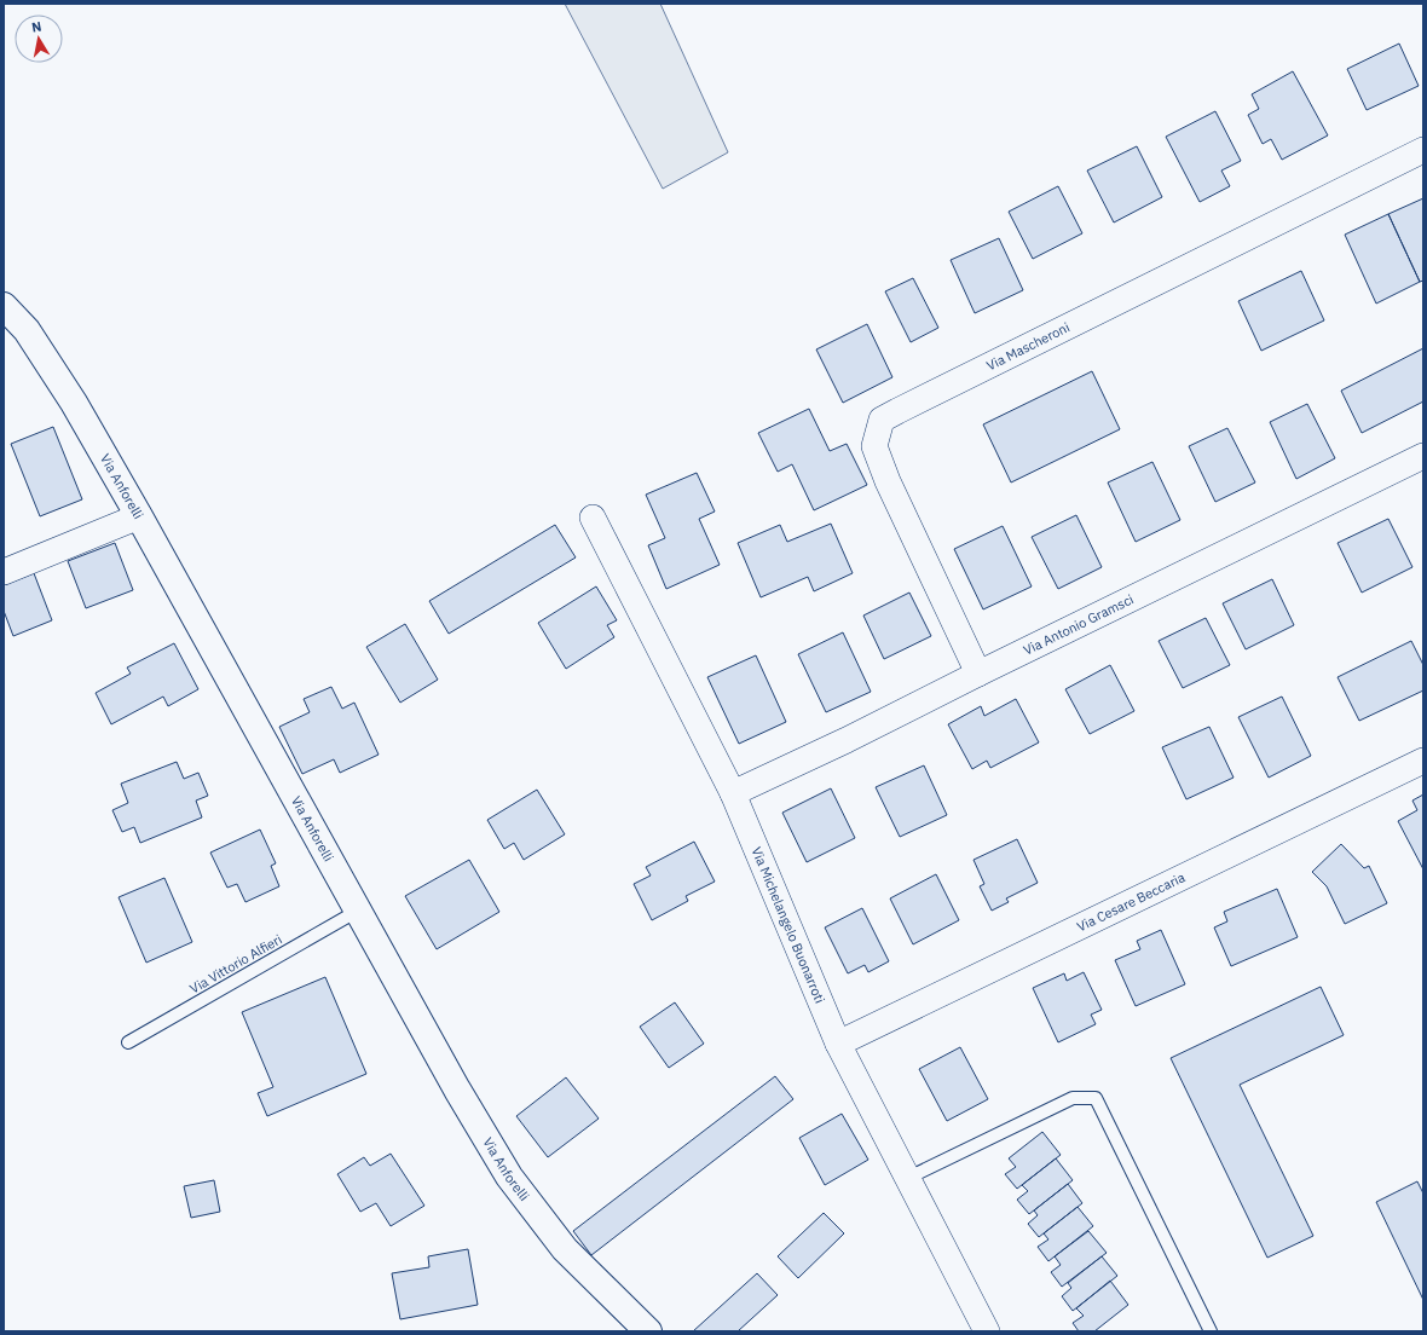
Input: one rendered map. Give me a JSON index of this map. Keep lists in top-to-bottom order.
{
  "streets": {
    "street": [
      "Via Mascheroni",
      "Via Anforelli",
      "Via Antonio Gramsci",
      "Via Cesare Beccaria",
      "Via Michelangelo Buonarroti"
    ],
    "lane": ["Via Vittorio Alfieri"]
  },
  "crossings": [
    ["Via Mascheroni", "Via Antonio Gramsci"],
    ["Via Anforelli", "Via Vittorio Alfieri"],
    ["Via Antonio Gramsci", "Via Michelangelo Buonarroti"],
    ["Via Cesare Beccaria", "Via Michelangelo Buonarroti"]
  ],
  "north": "top"
}
